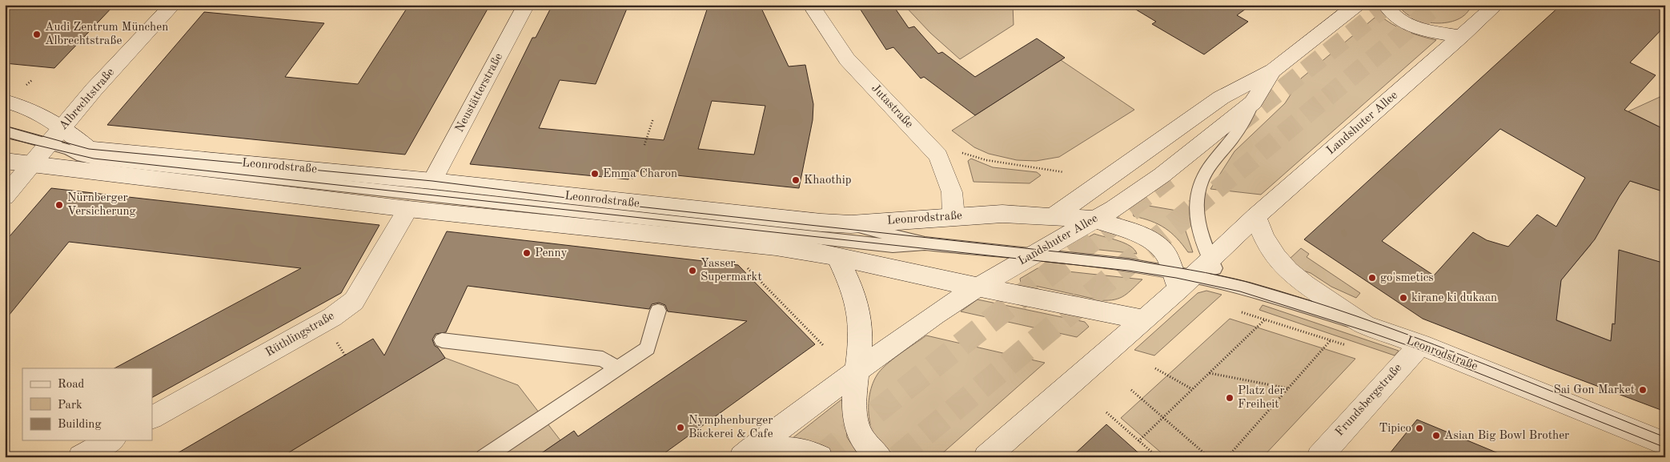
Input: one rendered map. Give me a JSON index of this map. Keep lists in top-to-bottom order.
{
  "streets": {
    "main road": [
      "Neustätterstraße",
      "Albrechtstraße",
      "Jutastraße",
      "Landshuter Allee",
      "Leonrodstraße",
      "Rüthlingstraße",
      "Frundsbergstraße"
    ]
  },
  "crossings": [
    ["Neustätterstraße", "Leonrodstraße"],
    ["Jutastraße", "Leonrodstraße"],
    ["Landshuter Allee", "Leonrodstraße"],
    ["Leonrodstraße", "Frundsbergstraße"]
  ],
  "places": [
    "Audi Zentrum München Albrechtstraße",
    "Emma Charon",
    "Khaothip",
    "Nürnberger Versicherung",
    "Penny",
    "Yasser Supermarkt",
    "go'smetics",
    "kirane ki dukaan",
    "Sai Gon Market",
    "Platz der Freiheit",
    "Nymphenburger Bäckerei & Cafe",
    "Tipico",
    "Asian Big Bowl Brother"
  ],
  "legend": ["Road", "Park", "Building"]
}
